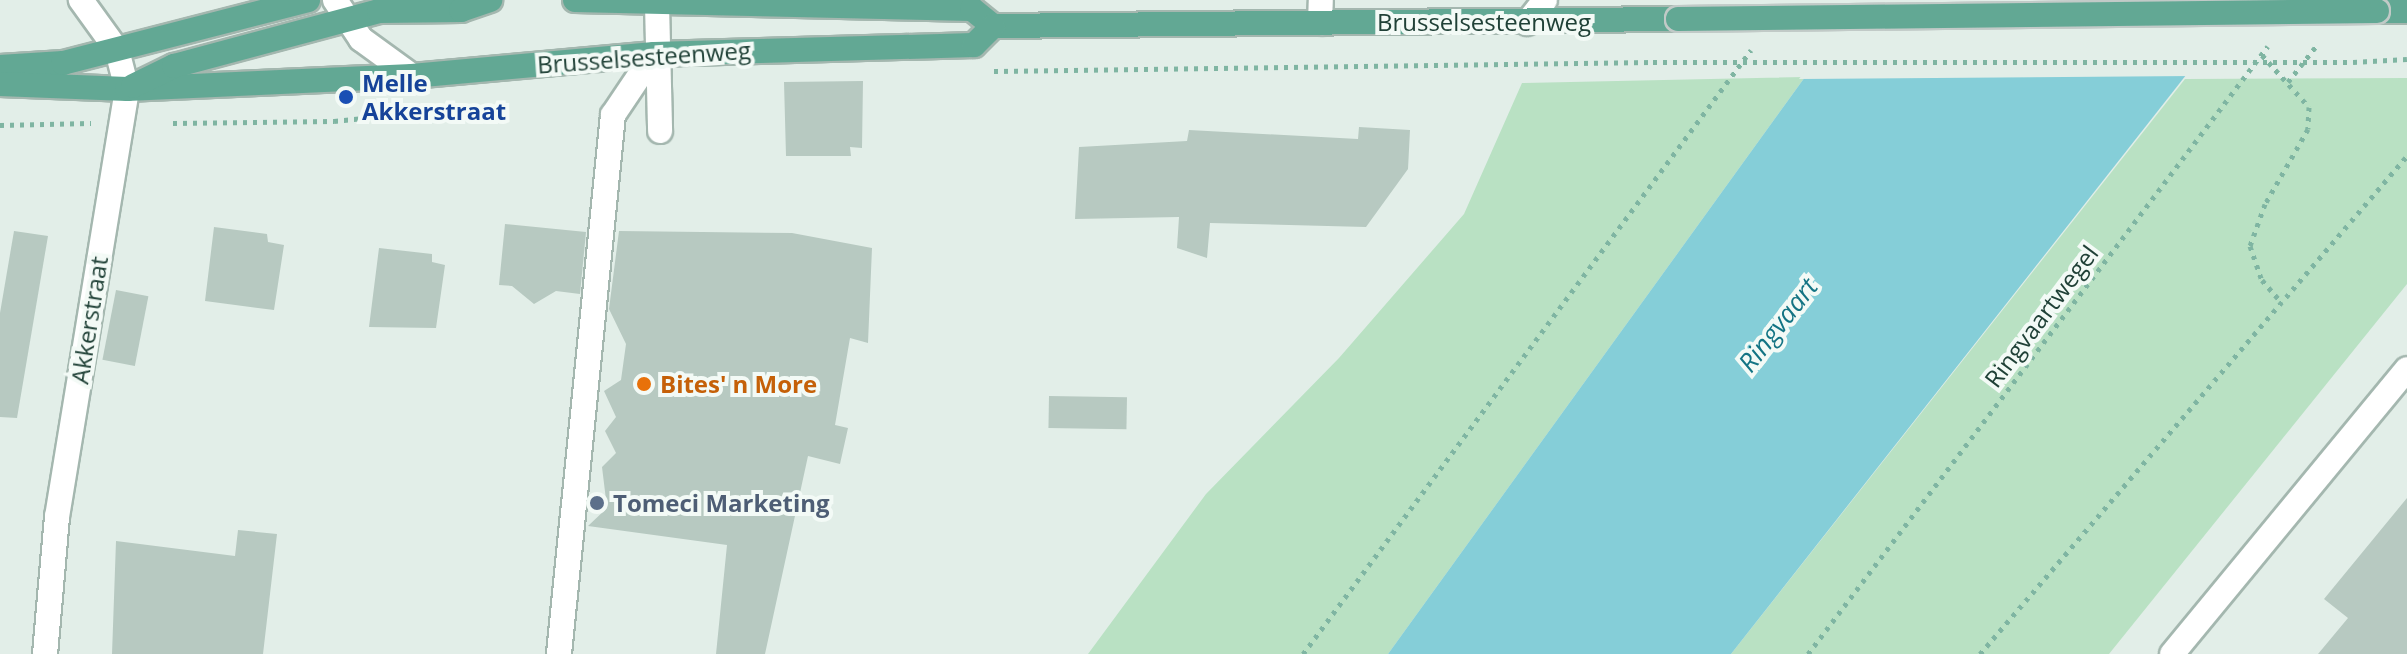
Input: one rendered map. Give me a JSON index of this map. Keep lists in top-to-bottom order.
{
  "streets": {
    "main road": ["Brusselsesteenweg"],
    "street": ["Akkerstraat"],
    "path": ["Ringvaartwegel"]
  },
  "crossings": [
    ["Brusselsesteenweg", "Akkerstraat"]
  ],
  "water": ["Ringvaart"],
  "places": ["Melle Akkerstraat", "Bites' n More", "Tomeci Marketing"]
}
